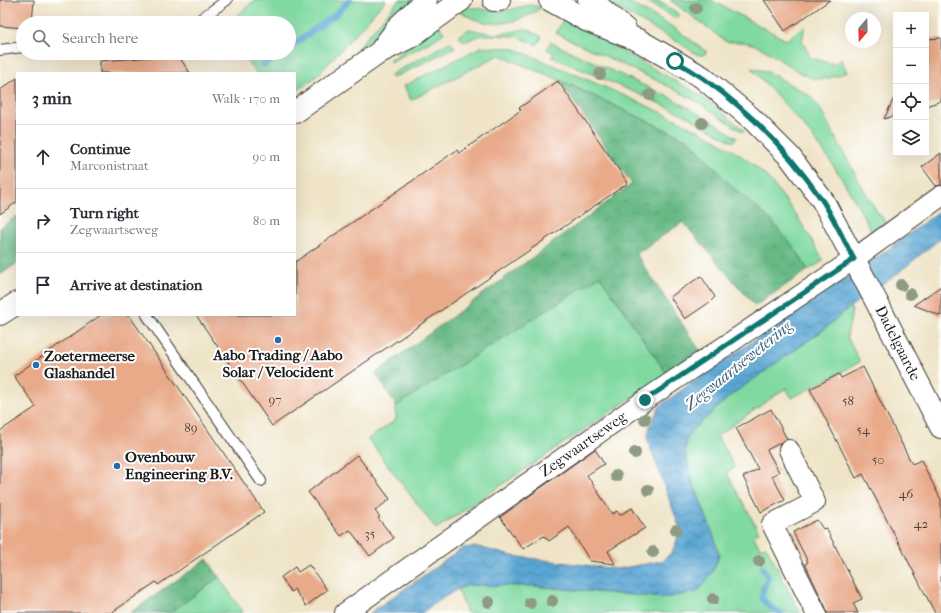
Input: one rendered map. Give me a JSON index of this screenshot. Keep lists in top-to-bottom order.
{
  "streets": {
    "street": ["Dadelgaarde", "Zegwaartseweg"]
  },
  "crossings": [
    ["Dadelgaarde", "Zegwaartseweg"]
  ],
  "water": ["Zegwaartsewetering"],
  "places": ["Aabo Trading / Aabo Solar / Velocident", "Zoetermeerse Glashandel", "Ovenbouw Engineering B.V."],
  "house_numbers": [
    "97",
    "58",
    "89",
    "54",
    "50",
    "46",
    "42",
    "35"
  ],
  "north": "bottom",
  "page": {
    "map_buttons": ["+", "−"],
    "search": "Search here",
    "heading": ["3 min", "Walk · 170 m"],
    "list": [
      ["Continue", "Marconistraat", "90 m"],
      ["Turn right", "Zegwaartseweg", "80 m"],
      "Arrive at destination"
    ]
  }
}
